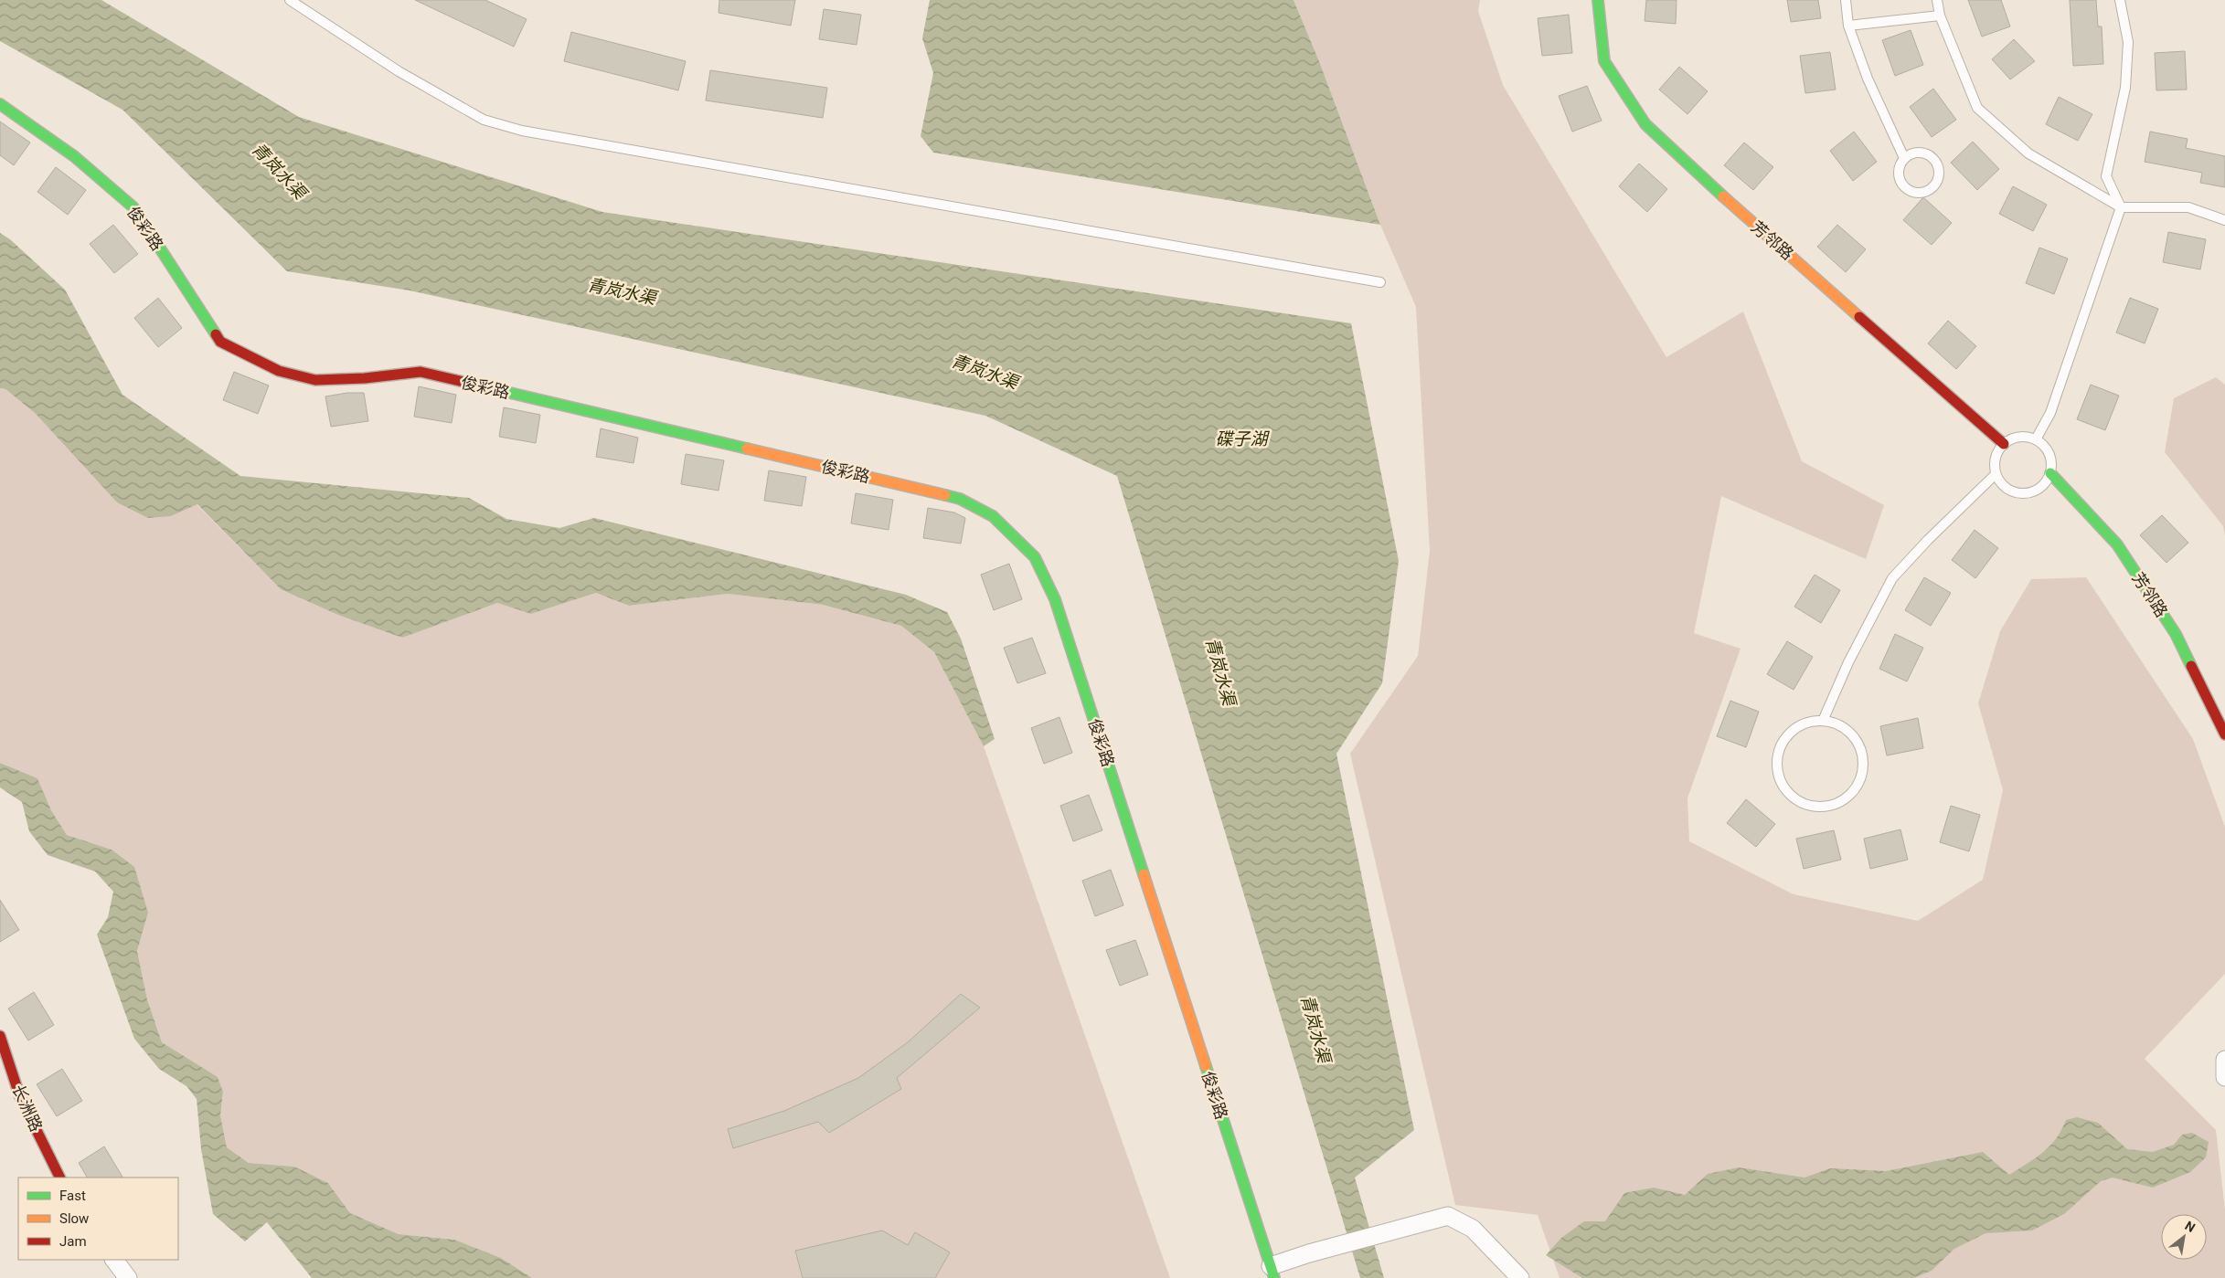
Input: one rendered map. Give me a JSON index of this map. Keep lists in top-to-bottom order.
{
  "streets": {
    "street": ["俊彩路", "芳邻路", "长洲路"]
  },
  "water": ["青岚水渠", "碟子湖"],
  "legend": ["Fast", "Slow", "Jam"],
  "north": "top right"
}
